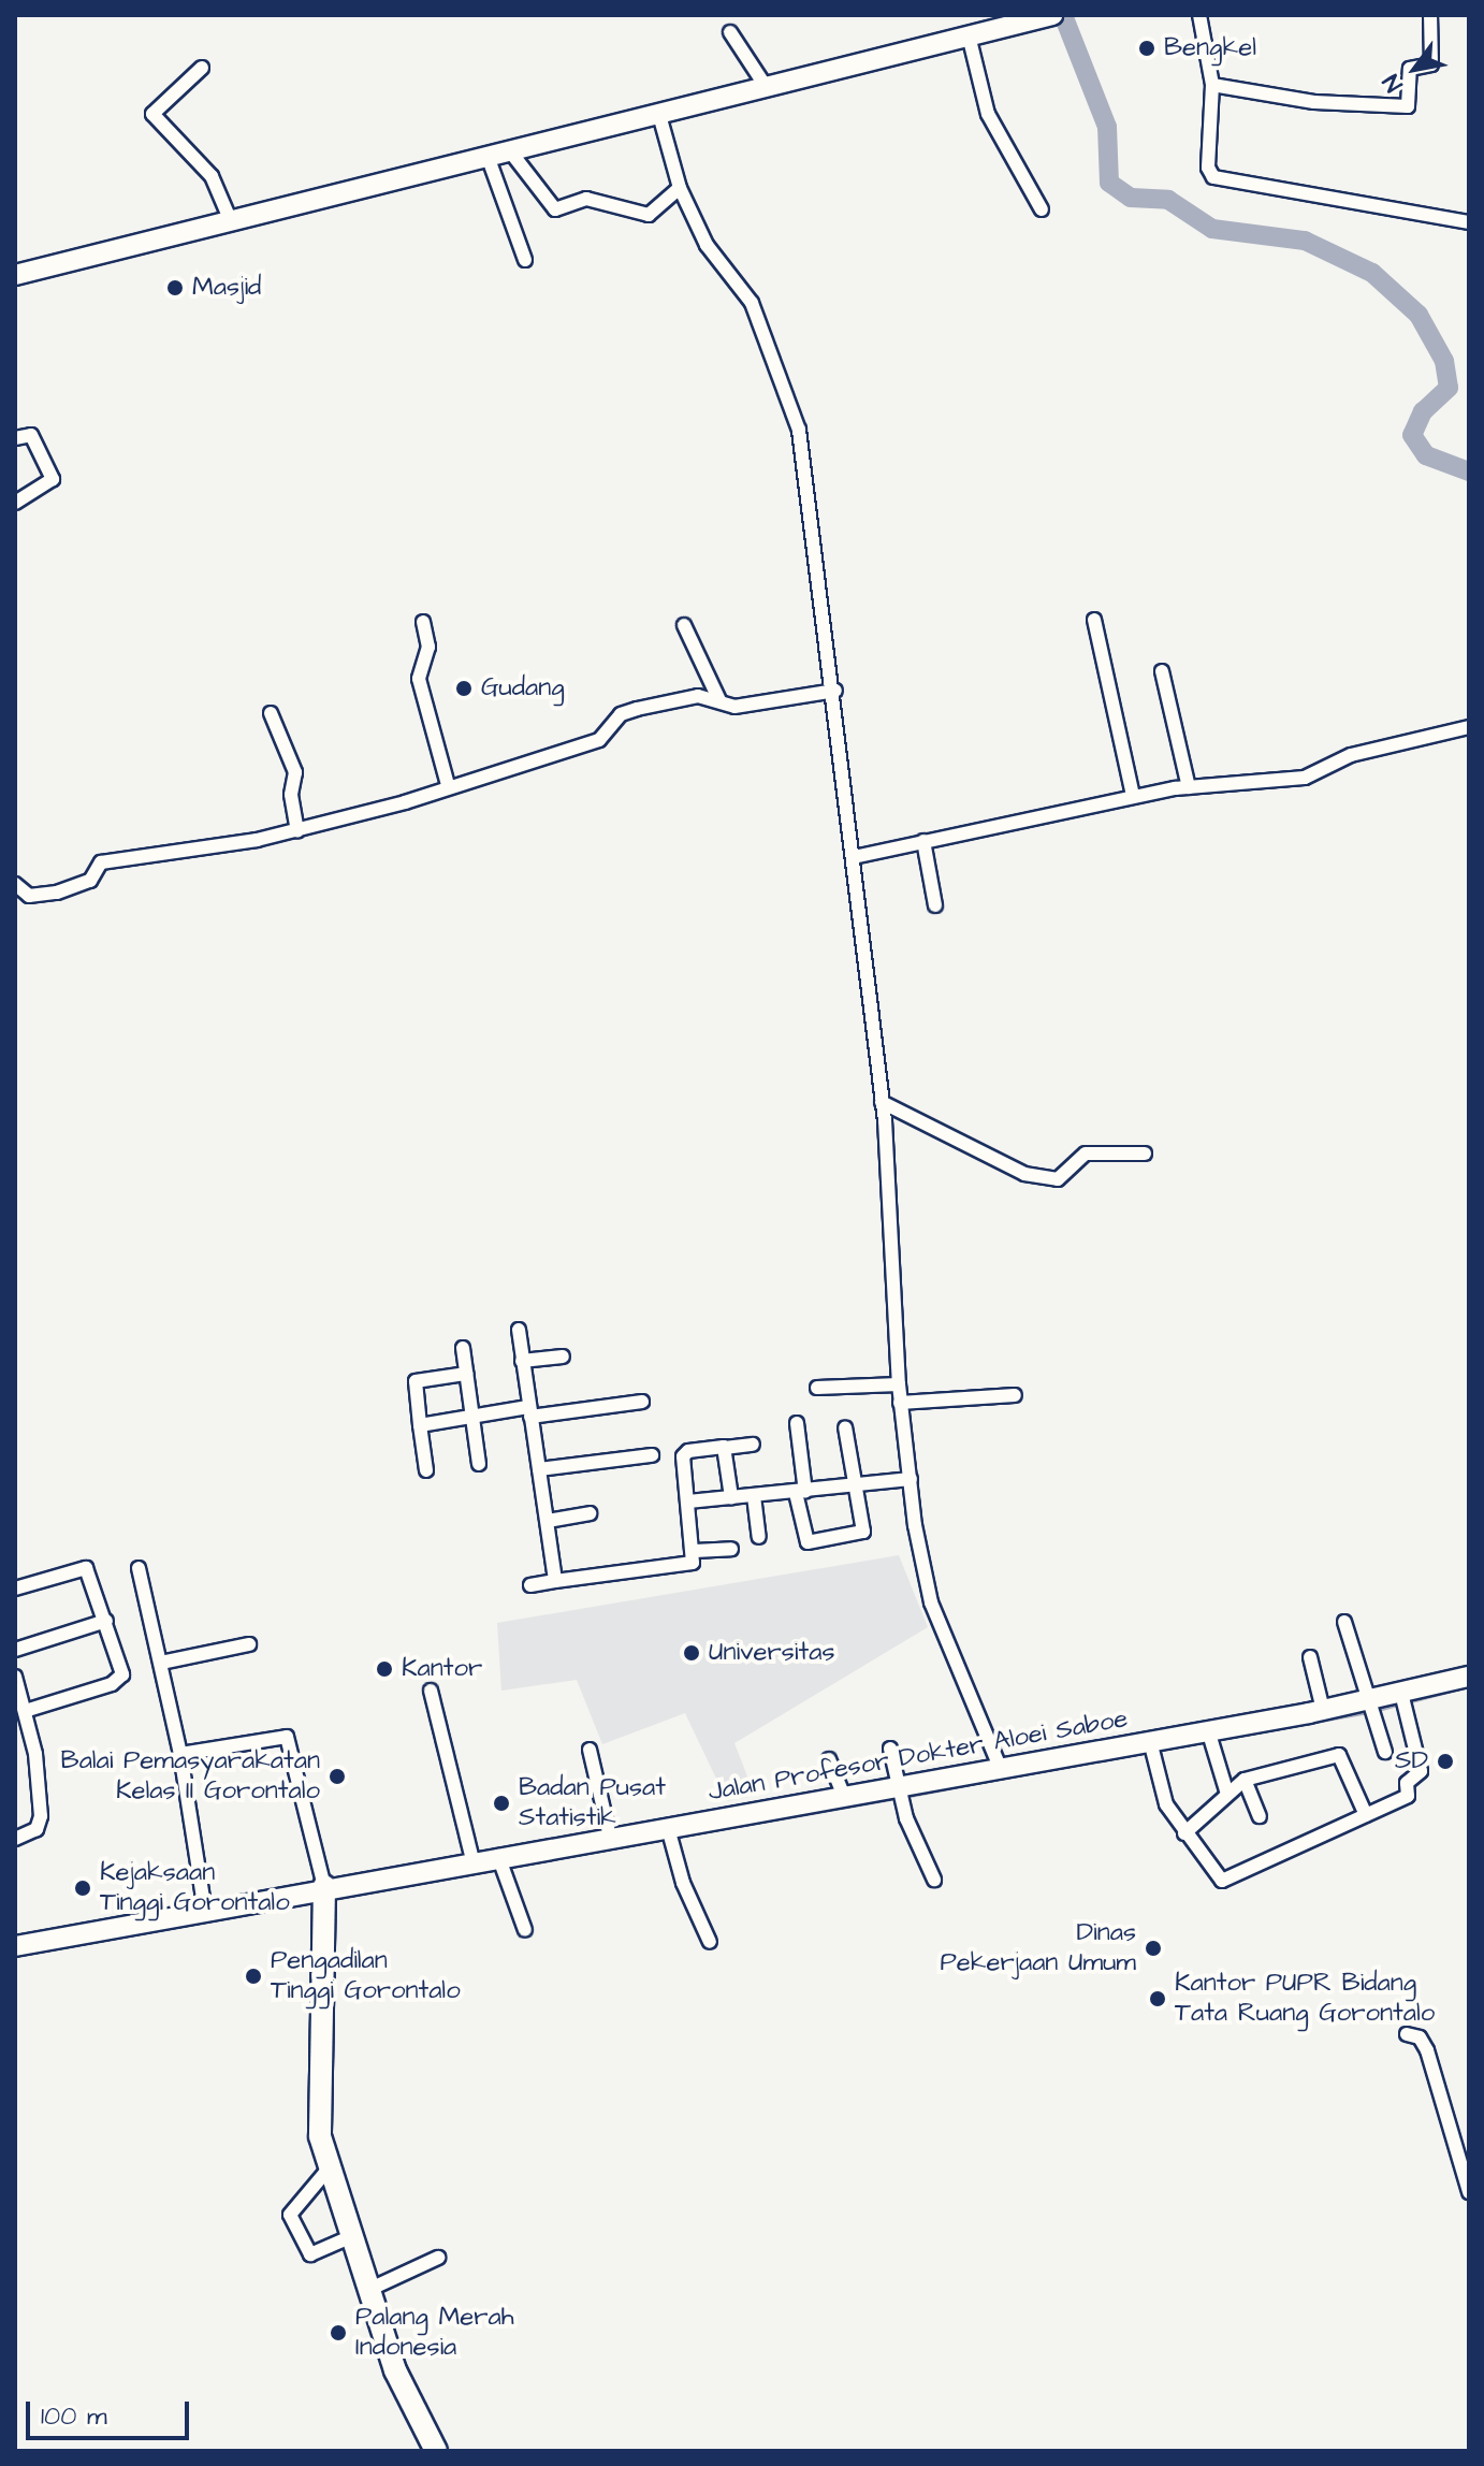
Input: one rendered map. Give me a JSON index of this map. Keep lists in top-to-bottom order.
{
  "streets": {
    "street": ["Jalan Profesor Dokter Aloei Saboe"]
  },
  "places": [
    "Bengkel",
    "Masjid",
    "Gudang",
    "Universitas",
    "Kantor",
    "SD",
    "Balai Pemasyarakatan Kelas II Gorontalo",
    "Badan Pusat Statistik",
    "Kejaksaan Tinggi Gorontalo",
    "Dinas Pekerjaan Umum",
    "Pengadilan Tinggi Gorontalo",
    "Kantor PUPR Bidang Tata Ruang Gorontalo",
    "Palang Merah Indonesia"
  ],
  "scale_bar": "100 m",
  "north": "bottom left"
}
